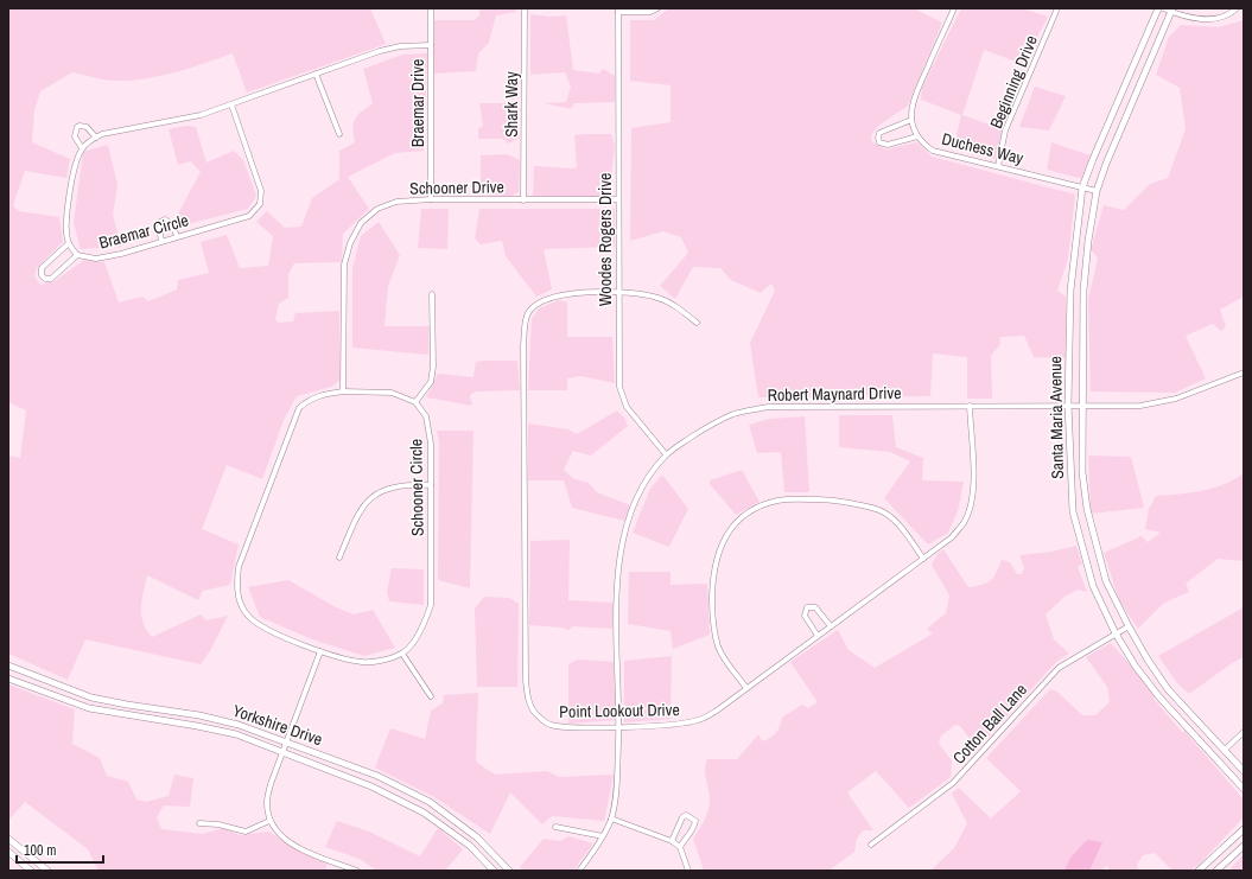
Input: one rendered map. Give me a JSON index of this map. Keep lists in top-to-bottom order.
{
  "streets": {
    "street": [
      "Beginning Drive",
      "Braemar Drive",
      "Shark Way",
      "Duchess Way",
      "Schooner Drive",
      "Braemar Circle",
      "Woodes Rogers Drive",
      "Robert Maynard Drive",
      "Santa Maria Avenue",
      "Schooner Circle",
      "Point Lookout Drive",
      "Cotton Ball Lane",
      "Yorkshire Drive"
    ]
  },
  "crossings": [
    ["Beginning Drive", "Duchess Way"],
    ["Braemar Drive", "Schooner Drive"],
    ["Shark Way", "Schooner Drive"],
    ["Duchess Way", "Santa Maria Avenue"],
    ["Schooner Drive", "Woodes Rogers Drive"],
    ["Woodes Rogers Drive", "Robert Maynard Drive"],
    ["Woodes Rogers Drive", "Point Lookout Drive"],
    ["Robert Maynard Drive", "Santa Maria Avenue"],
    ["Robert Maynard Drive", "Point Lookout Drive"],
    ["Santa Maria Avenue", "Cotton Ball Lane"]
  ],
  "scale_bar": "100 m"
}
